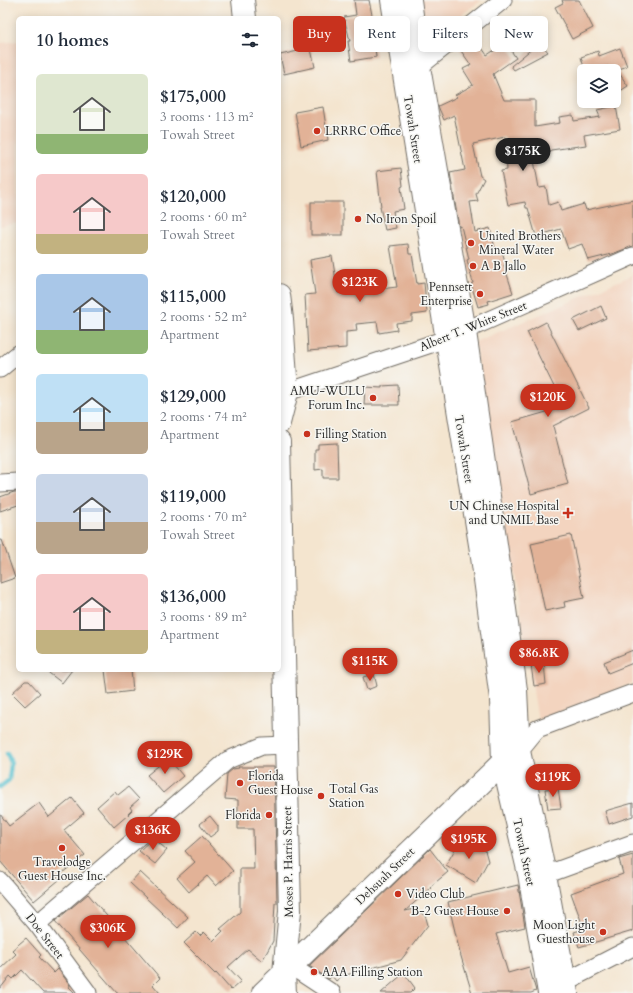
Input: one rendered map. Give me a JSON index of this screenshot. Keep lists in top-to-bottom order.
{
  "streets": {
    "main road": ["Towah Street", "Moses P. Harris Street", "Dehsuah Street"],
    "street": ["Albert T. White Street", "Doe Street"]
  },
  "crossings": [
    ["Towah Street", "Albert T. White Street"],
    ["Towah Street", "Dehsuah Street"],
    ["Moses P. Harris Street", "Dehsuah Street"]
  ],
  "places": {
    "other": [
      "LRRRC Office",
      "No Iron Spoil",
      "United Brothers Mineral Water",
      "A B Jallo",
      "Pennsett Enterprise",
      "AMU-WULU Forum Inc.",
      "Filling Station",
      "Florida Guest House",
      "Total Gas Station",
      "Florida",
      "Travelodge Guest House Inc.",
      "Video Club",
      "B-2 Guest House",
      "Moon Light Guesthouse",
      "AAA Filling Station"
    ],
    "health": ["UN Chinese Hospital and UNMIL Base"]
  },
  "page": {
    "chip": [
      "Buy",
      "Rent",
      "Filters",
      "New"
    ],
    "heading": "10 homes",
    "list": [
      {
        "name": "$175,000",
        "note": "3 rooms · 113 m² · Towah Street"
      },
      {
        "name": "$120,000",
        "note": "2 rooms · 60 m² · Towah Street"
      },
      {
        "name": "$115,000",
        "note": "2 rooms · 52 m² · Apartment"
      },
      {
        "name": "$129,000",
        "note": "2 rooms · 74 m² · Apartment"
      },
      {
        "name": "$119,000",
        "note": "2 rooms · 70 m² · Towah Street"
      },
      {
        "name": "$136,000",
        "note": "3 rooms · 89 m² · Apartment"
      }
    ],
    "price": [
      "$175K",
      "$123K",
      "$120K",
      "$86.8K",
      "$115K",
      "$129K",
      "$119K",
      "$136K",
      "$195K",
      "$306K"
    ]
  }
}
